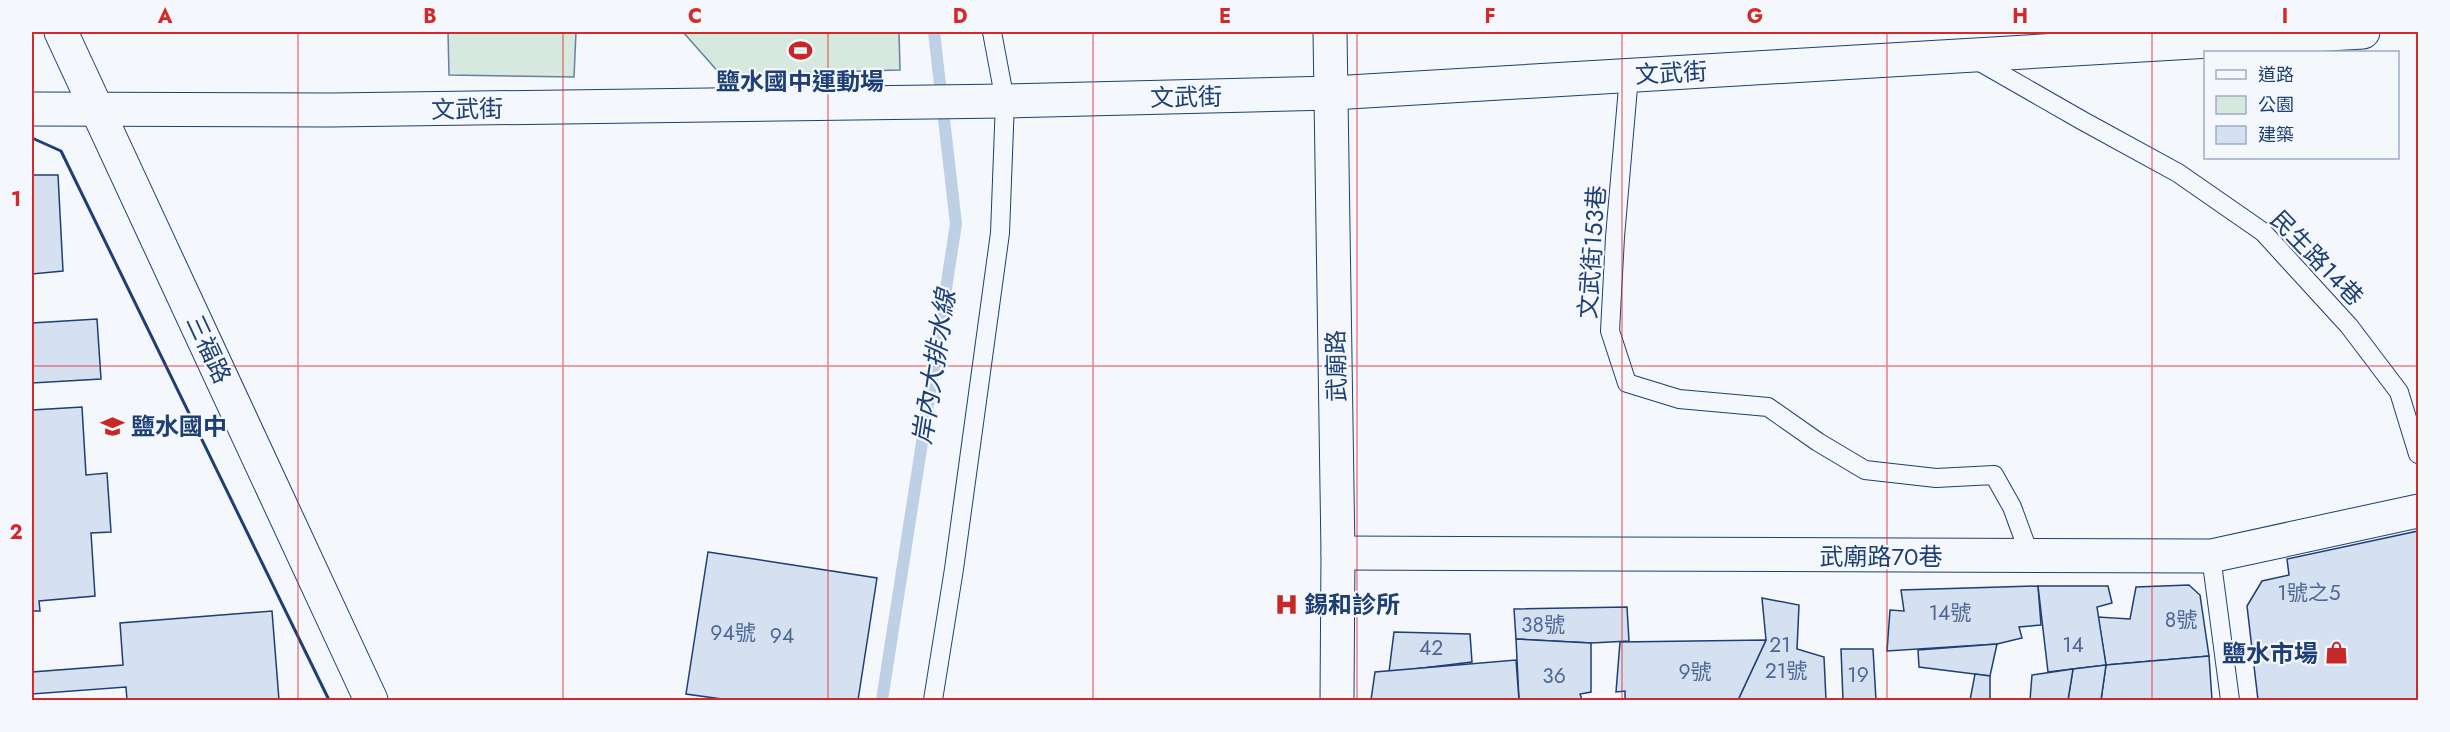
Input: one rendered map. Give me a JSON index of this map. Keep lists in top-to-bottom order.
{
  "streets": {
    "street": [
      "文武街",
      "三福路",
      "武廟路",
      "武廟路70巷"
    ],
    "lane": ["文武街153巷", "民生路14巷"]
  },
  "crossings": [
    ["文武街", "文武街153巷"],
    ["文武街", "民生路14巷"],
    ["文武街", "三福路"],
    ["文武街", "武廟路"],
    ["文武街153巷", "武廟路70巷"],
    ["武廟路", "武廟路70巷"]
  ],
  "water": ["岸內大排水線"],
  "places": {
    "sports": ["鹽水國中運動場"],
    "school or university": ["鹽水國中"],
    "hospital": ["錫和診所"],
    "shop": ["鹽水市場"]
  },
  "house_numbers": [
    "1號之5",
    "14號",
    "8號",
    "38號",
    "94號",
    "94",
    "21",
    "14",
    "42",
    "21號",
    "9號",
    "19",
    "36"
  ],
  "legend": ["道路", "公園", "建築"],
  "grid": {
    "columns": [
      "A",
      "B",
      "C",
      "D",
      "E",
      "F",
      "G",
      "H",
      "I"
    ],
    "rows": ["1", "2"]
  }
}
